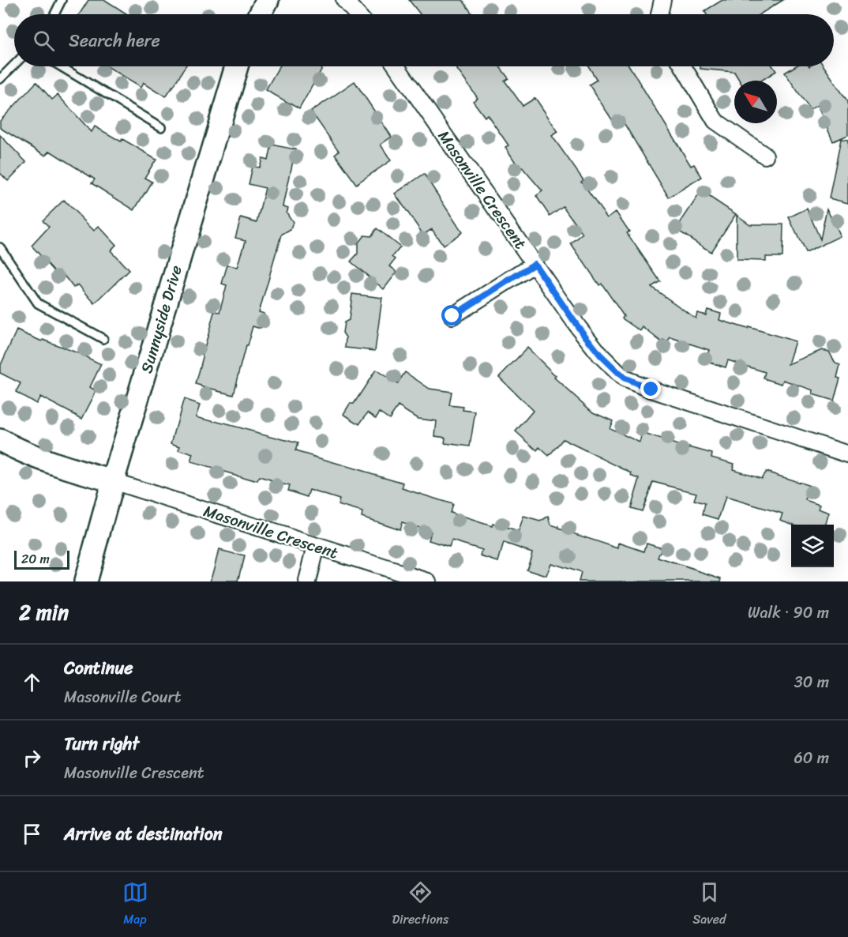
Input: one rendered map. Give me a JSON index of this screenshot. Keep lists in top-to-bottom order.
{
  "streets": {
    "street": ["Masonville Crescent", "Sunnyside Drive"]
  },
  "crossings": [
    ["Masonville Crescent", "Sunnyside Drive"]
  ],
  "scale_bar": "20 m",
  "north": "top left",
  "page": {
    "search": "Search here",
    "scale": "20 m",
    "heading": ["2 min", "Walk · 90 m"],
    "list": [
      ["Continue", "Masonville Court", "30 m"],
      ["Turn right", "Masonville Crescent", "60 m"],
      "Arrive at destination"
    ],
    "nav": ["Map", "Directions", "Saved"]
  }
}
